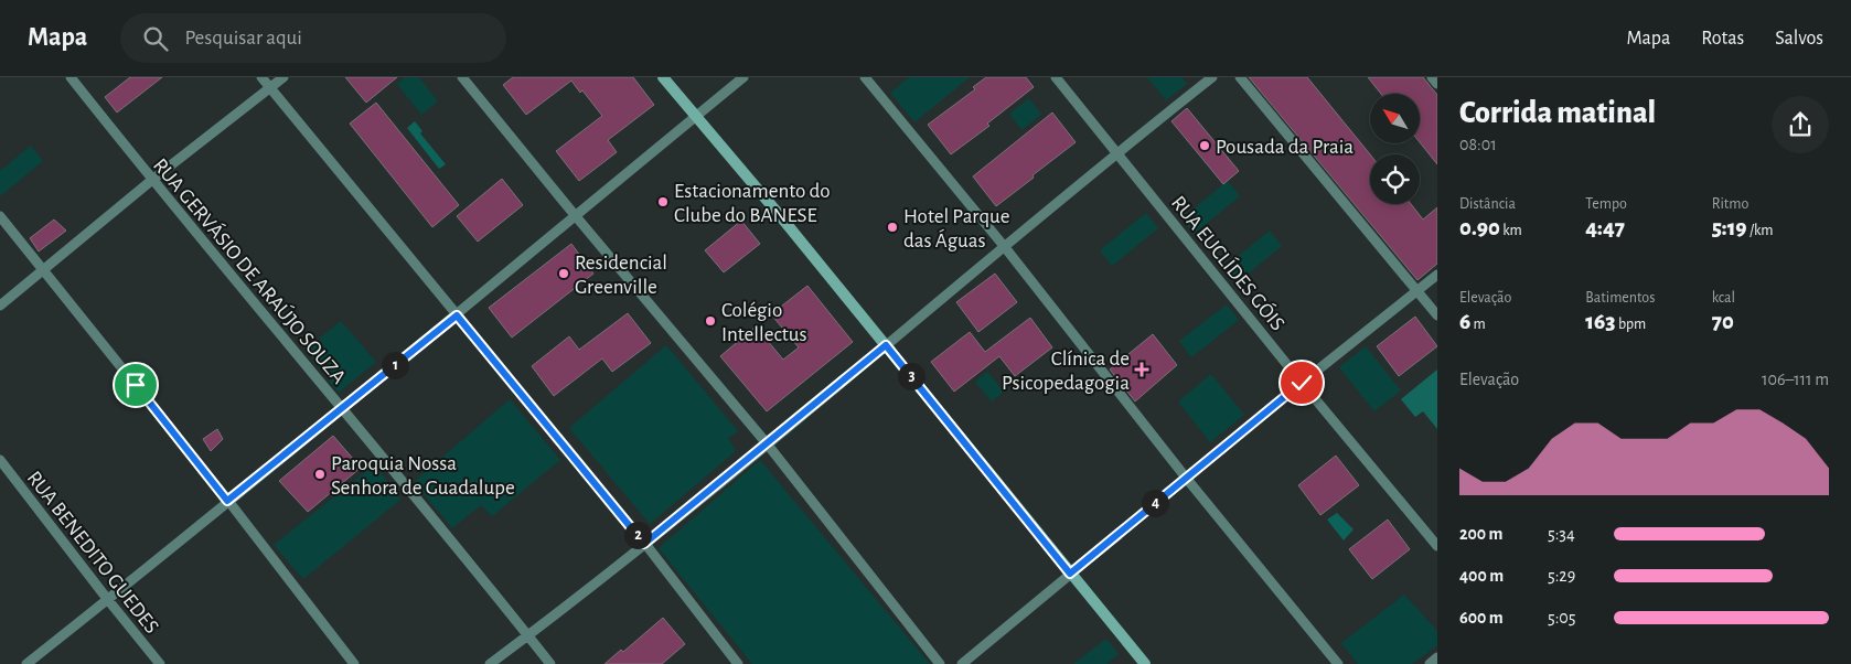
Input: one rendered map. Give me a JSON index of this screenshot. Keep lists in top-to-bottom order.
{
  "streets": {
    "street": ["RUA EUCLÍDES GÓIS", "RUA GERVÁSIO DE ARAÚJO SOUZA", "RUA BENEDITO GUEDES"]
  },
  "places": {
    "other": [
      "Pousada da Praia",
      "Estacionamento do Clube do BANESE",
      "Hotel Parque das Águas",
      "Residencial Greenville",
      "Colégio Intellectus",
      "Paroquia Nossa Senhora de Guadalupe"
    ],
    "health": ["Clínica de Psicopedagogia"]
  },
  "north": "top left",
  "page": {
    "header": "Mapa",
    "search": "Pesquisar aqui",
    "nav": ["Mapa", "Rotas", "Salvos"],
    "heading": ["Corrida matinal", "08:01"],
    "stats": [
      ["Distância", "0.90 km"],
      ["Tempo", "4:47"],
      ["Ritmo", "5:19 /km"],
      ["Elevação", "6 m"],
      ["Batimentos", "163 bpm"],
      ["kcal", "70"]
    ],
    "pins": [
      "1",
      "3",
      "4",
      "2"
    ],
    "chart": ["Elevação", "106–111 m"],
    "list": [
      {
        "name": "200 m",
        "note": "5:34"
      },
      {
        "name": "400 m",
        "note": "5:29"
      },
      {
        "name": "600 m",
        "note": "5:05"
      }
    ]
  }
}
